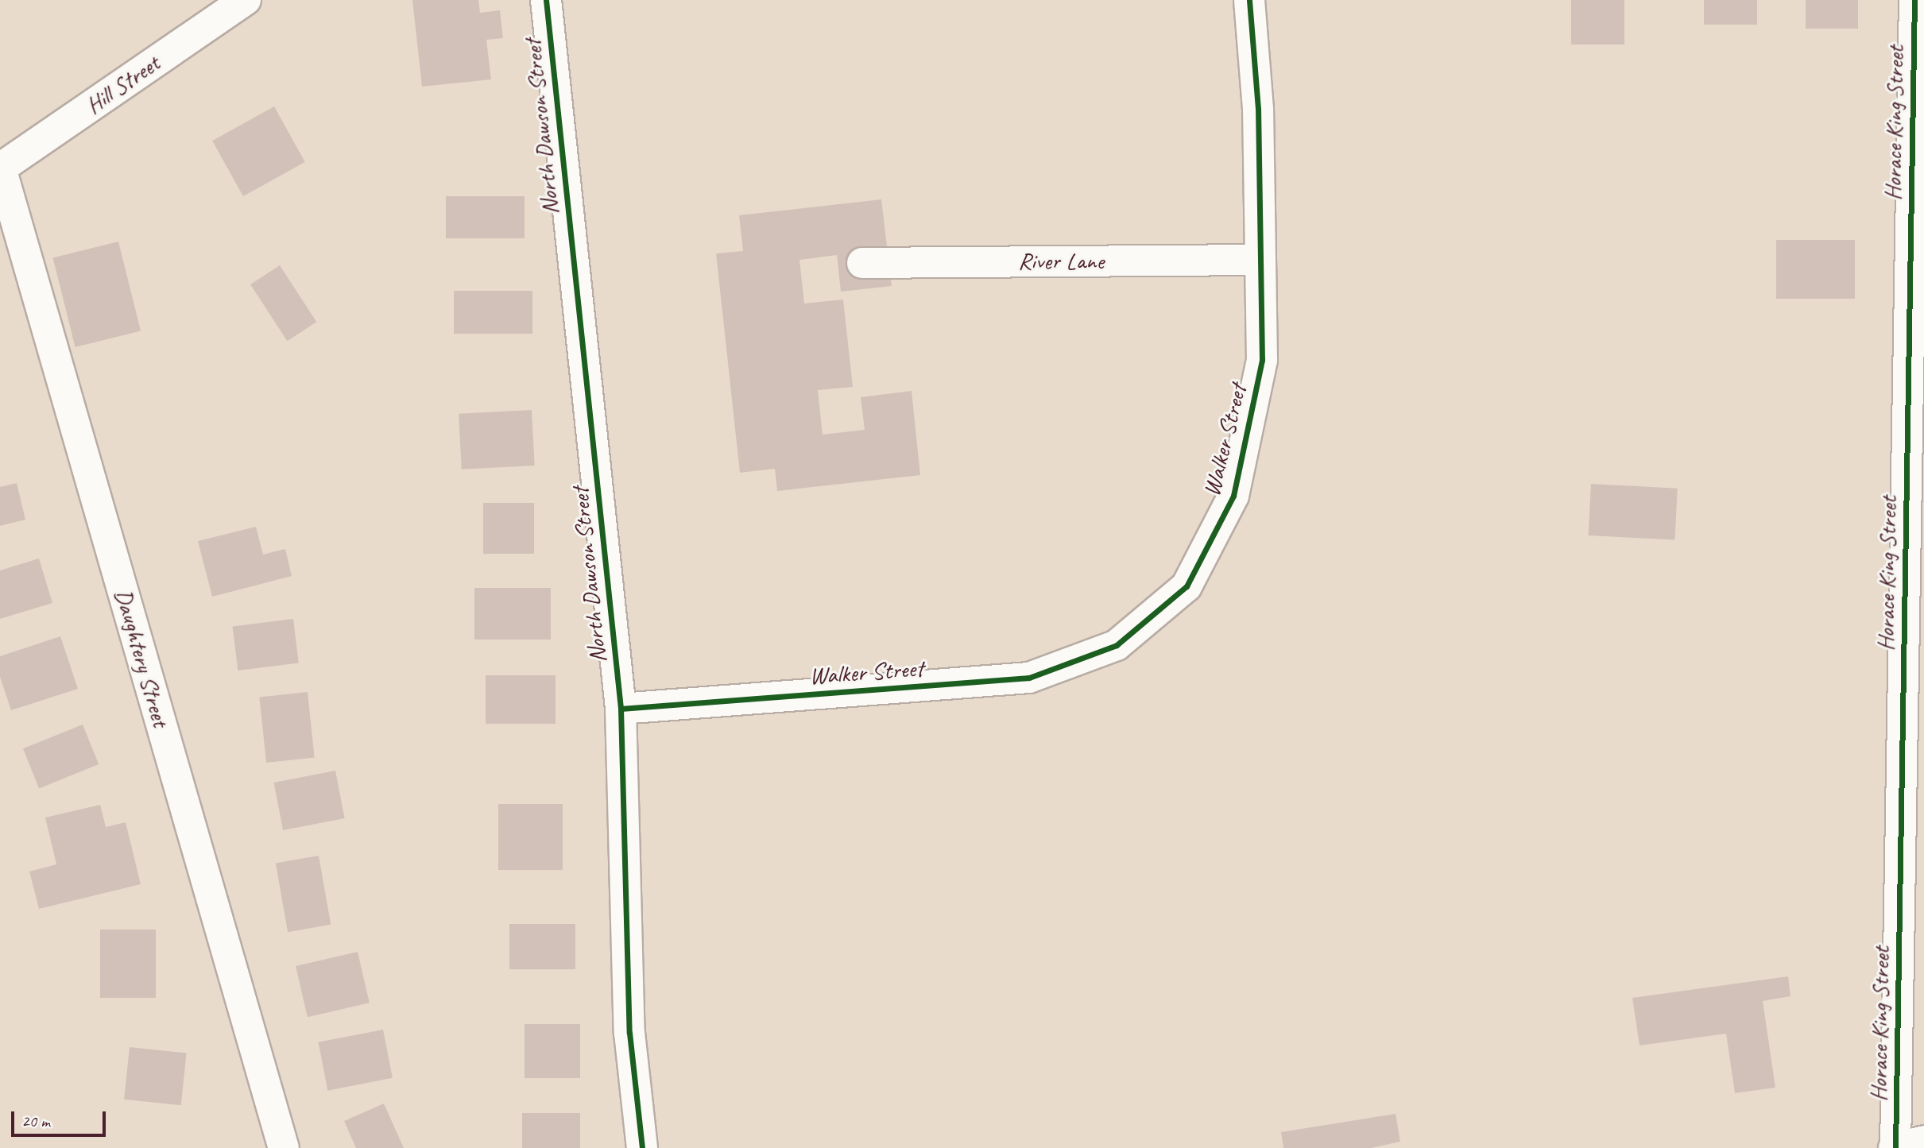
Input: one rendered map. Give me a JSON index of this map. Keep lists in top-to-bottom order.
{
  "streets": {
    "street": [
      "Hill Street",
      "Horace King Street",
      "North Dawson Street",
      "River Lane",
      "Walker Street",
      "Daughtery Street"
    ]
  },
  "crossings": [
    ["Hill Street", "Daughtery Street"],
    ["North Dawson Street", "Walker Street"],
    ["River Lane", "Walker Street"]
  ],
  "scale_bar": "20 m"
}
